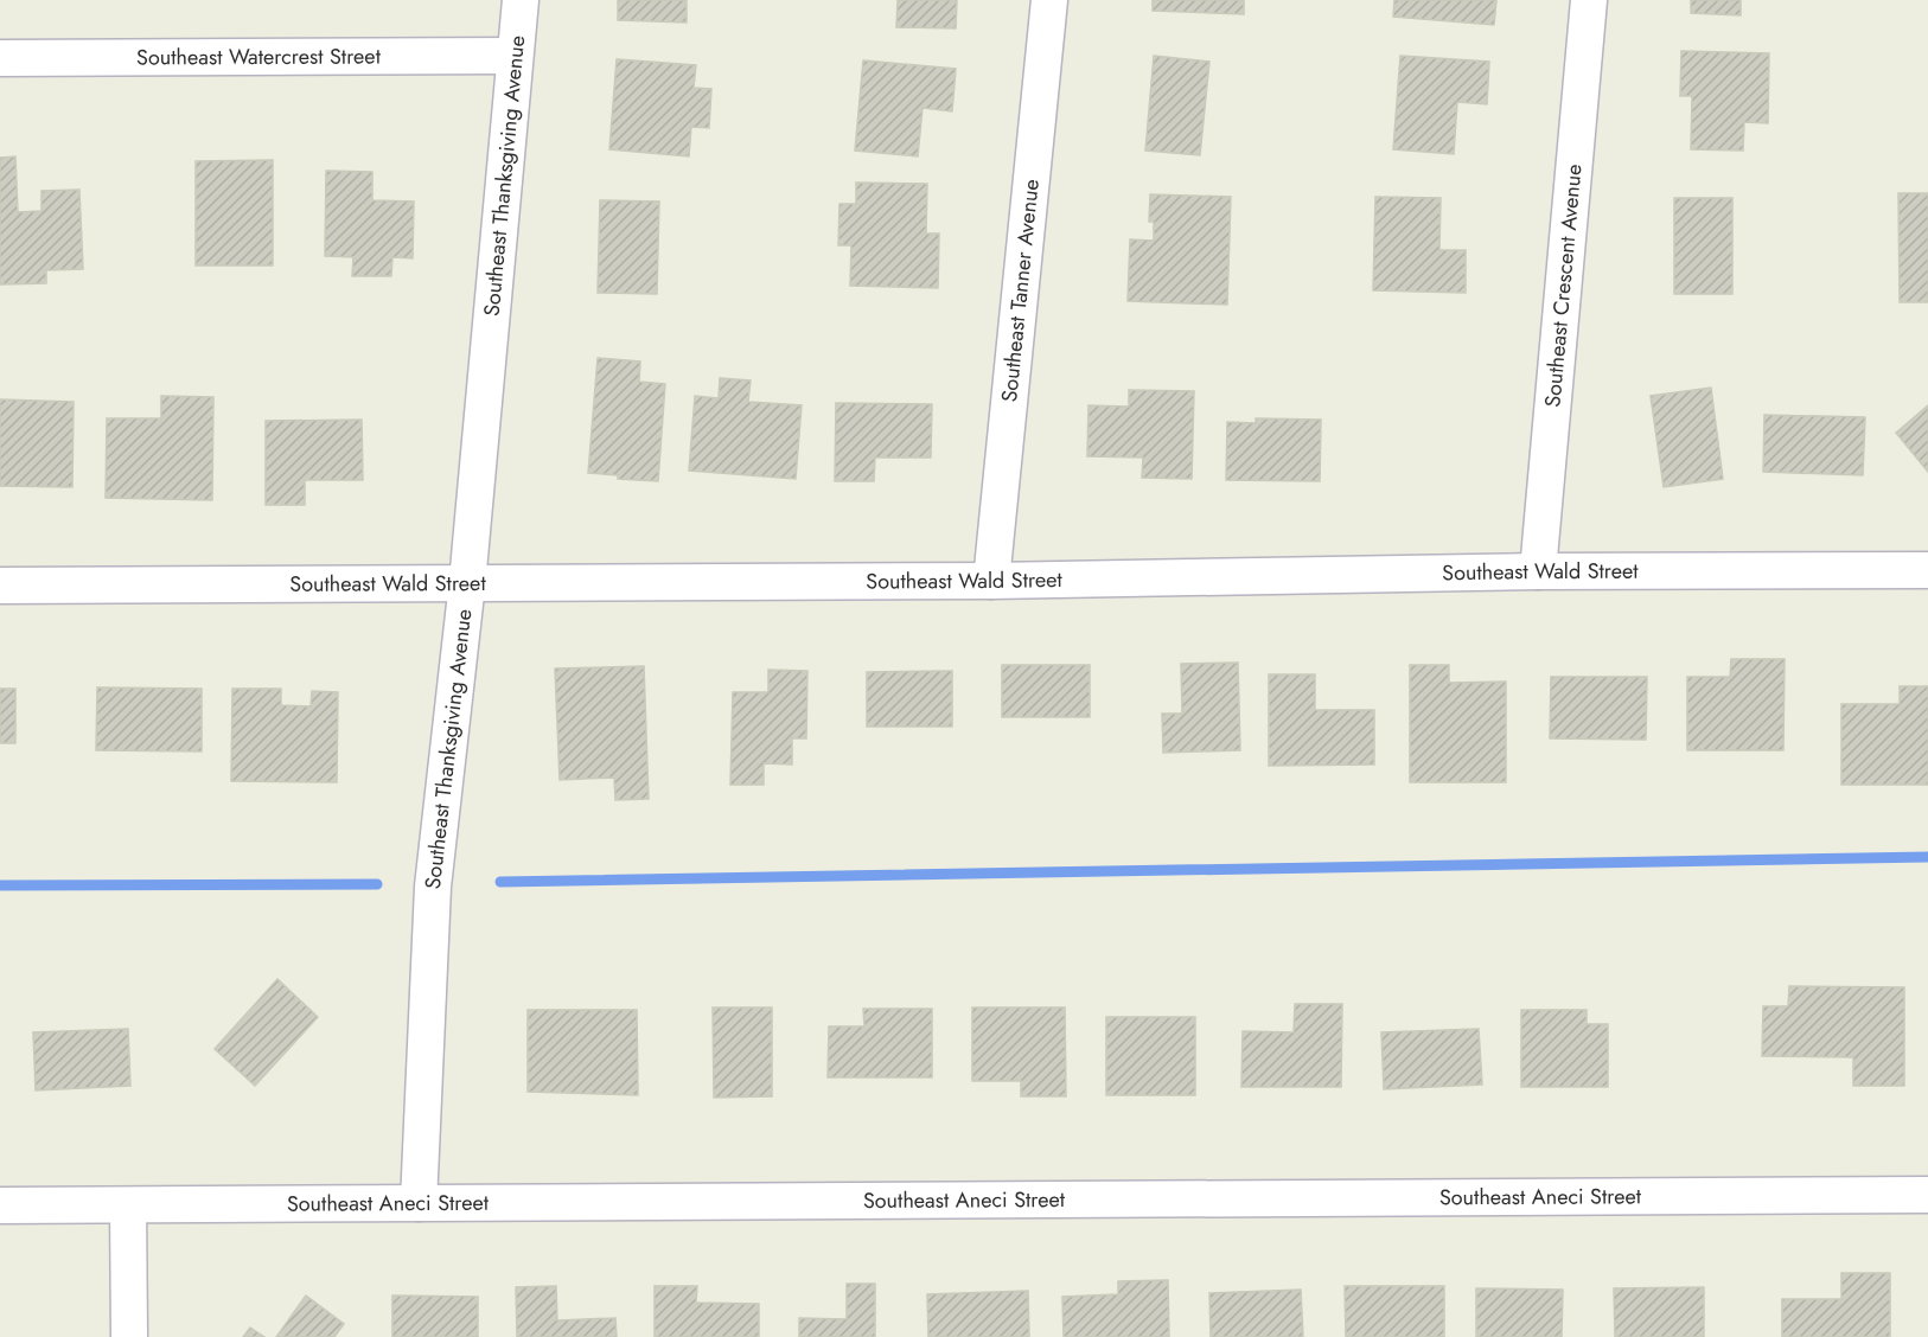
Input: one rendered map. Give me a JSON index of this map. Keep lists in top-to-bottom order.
{
  "streets": {
    "street": [
      "Southeast Watercrest Street",
      "Southeast Thanksgiving Avenue",
      "Southeast Crescent Avenue",
      "Southeast Tanner Avenue",
      "Southeast Wald Street",
      "Southeast Aneci Street"
    ]
  },
  "crossings": [
    ["Southeast Watercrest Street", "Southeast Thanksgiving Avenue"],
    ["Southeast Thanksgiving Avenue", "Southeast Wald Street"],
    ["Southeast Thanksgiving Avenue", "Southeast Aneci Street"],
    ["Southeast Crescent Avenue", "Southeast Wald Street"],
    ["Southeast Tanner Avenue", "Southeast Wald Street"]
  ]
}
